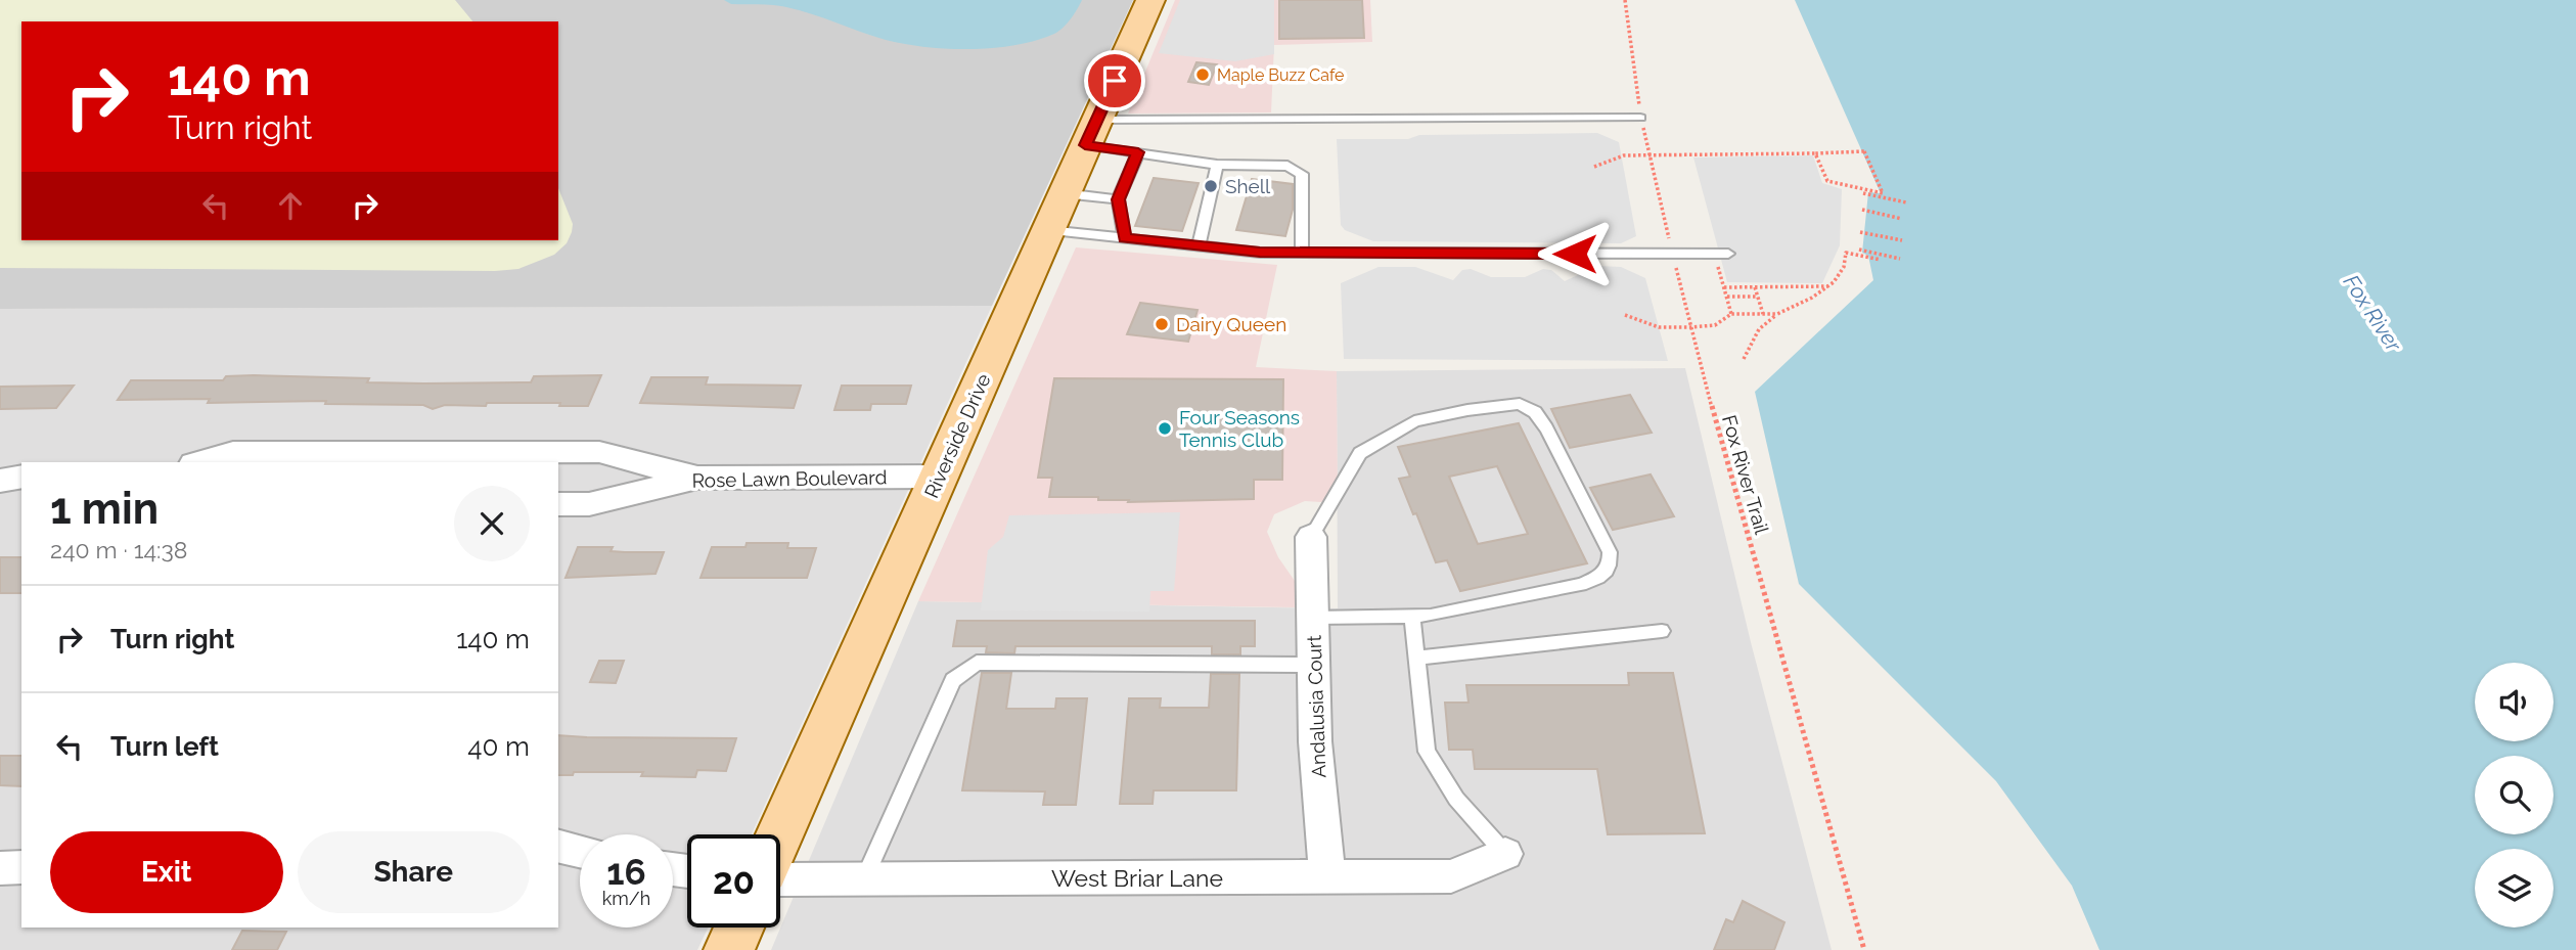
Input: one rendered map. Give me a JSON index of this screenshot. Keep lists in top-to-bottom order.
{
  "streets": {
    "main road": ["Riverside Drive"],
    "street": ["Rose Lawn Boulevard", "Andalusia Court", "West Briar Lane"],
    "path": ["Fox River Trail"]
  },
  "crossings": [
    ["Riverside Drive", "Rose Lawn Boulevard"],
    ["Andalusia Court", "West Briar Lane"]
  ],
  "water": ["Fox River"],
  "places": [
    "Maple Buzz Cafe",
    "Shell",
    "Dairy Queen",
    "Four Seasons Tennis Club"
  ],
  "page": {
    "turn": ["140 m", "Turn right"],
    "heading": ["1 min", "240 m · 14:38"],
    "list": [
      {
        "name": "Turn right",
        "value": "140 m"
      },
      {
        "name": "Turn left",
        "value": "40 m"
      }
    ],
    "buttons": ["Exit", "Share"],
    "speed": "16 km/h",
    "limit": "20"
  }
}
